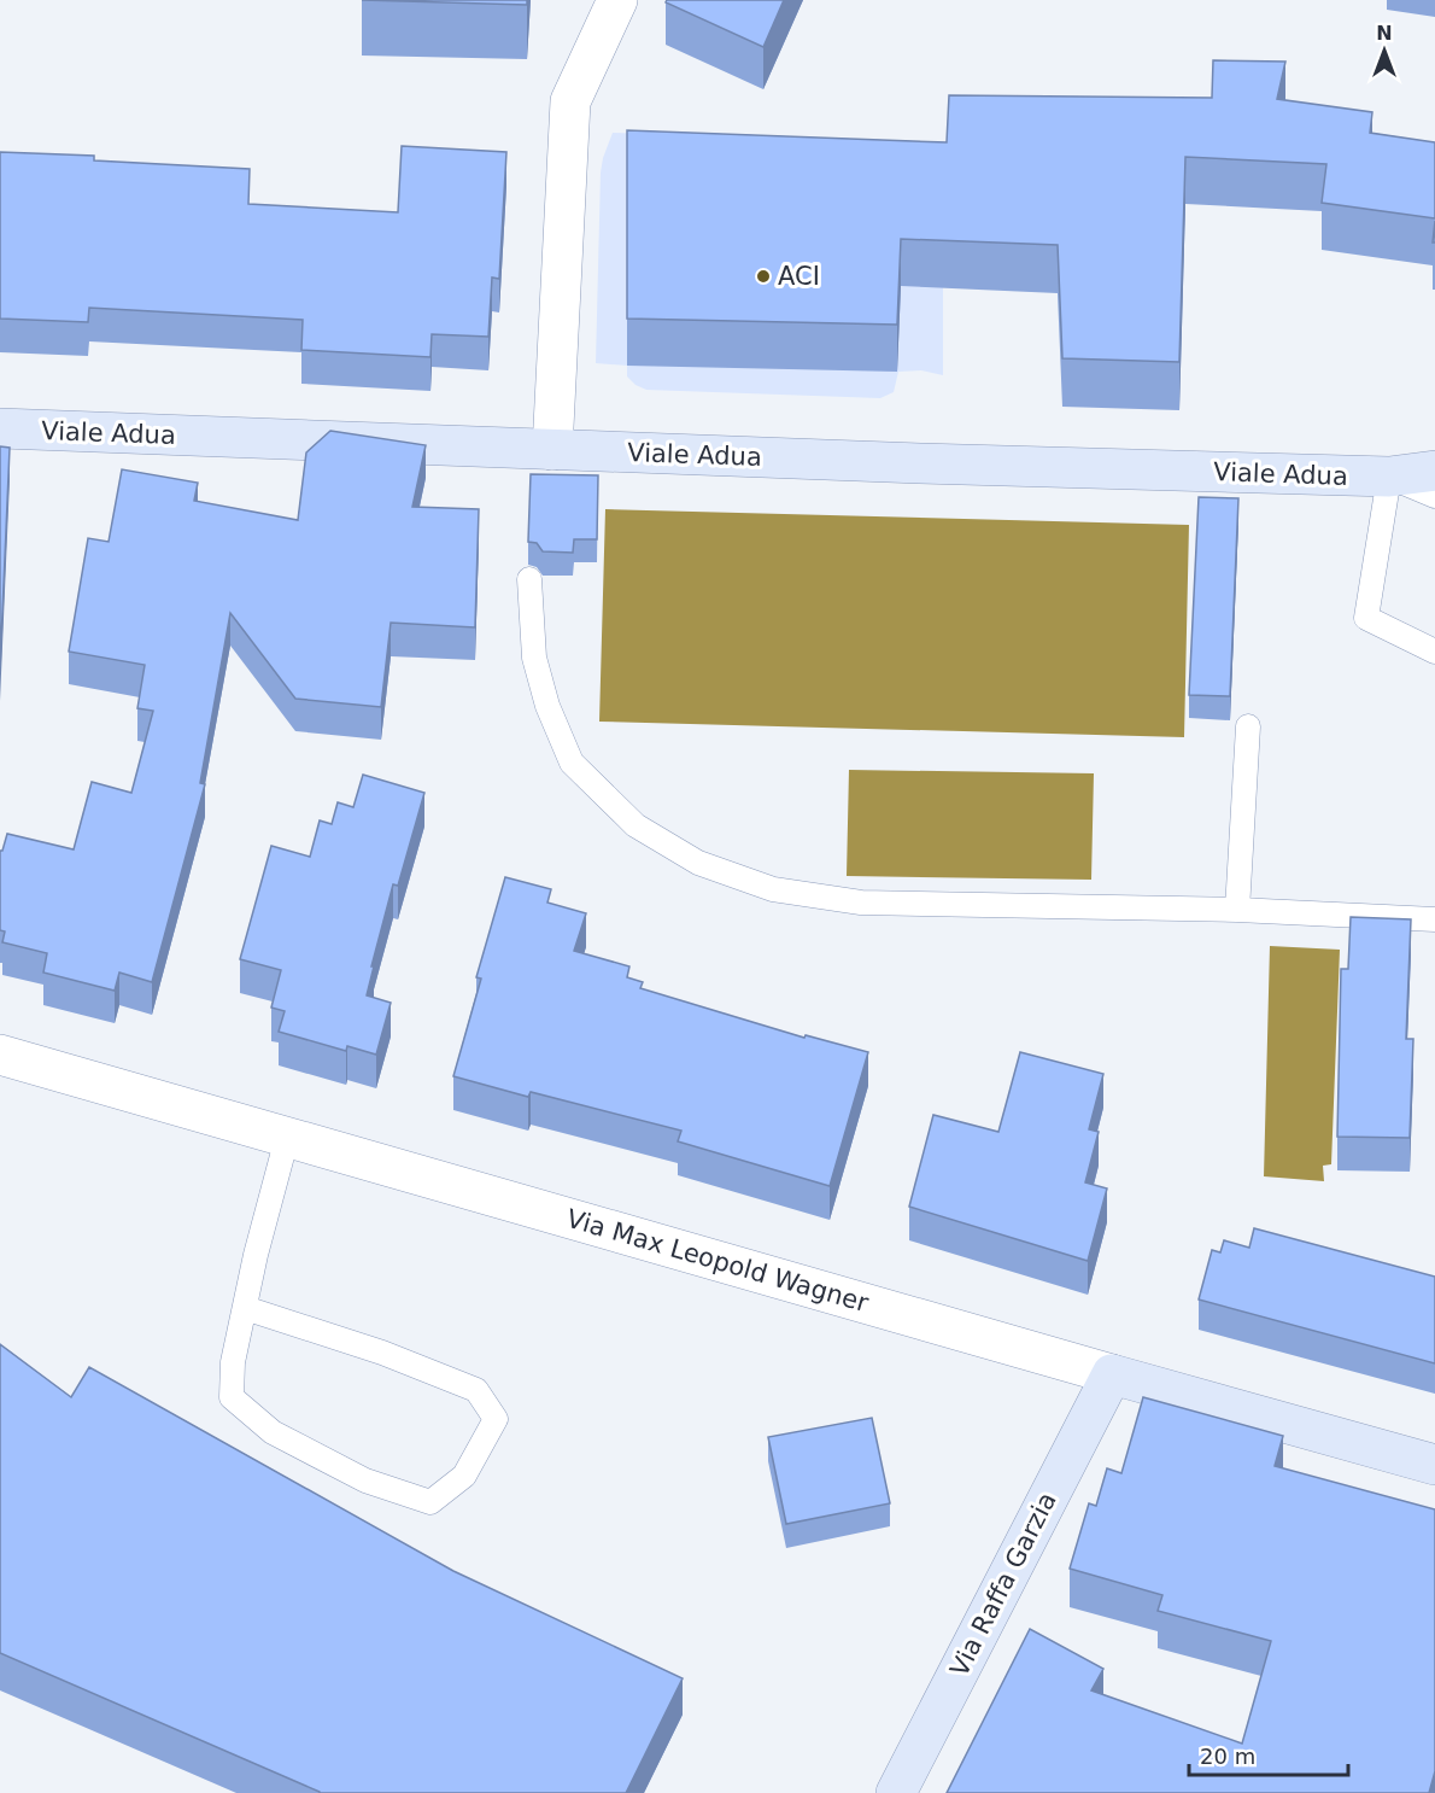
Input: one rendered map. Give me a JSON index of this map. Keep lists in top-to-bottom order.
{
  "streets": {
    "main road": ["Viale Adua", "Via Max Leopold Wagner", "Via Raffa Garzia"]
  },
  "crossings": [
    ["Via Max Leopold Wagner", "Via Raffa Garzia"]
  ],
  "places": ["ACI"],
  "scale_bar": "20 m",
  "north": "top"
}
